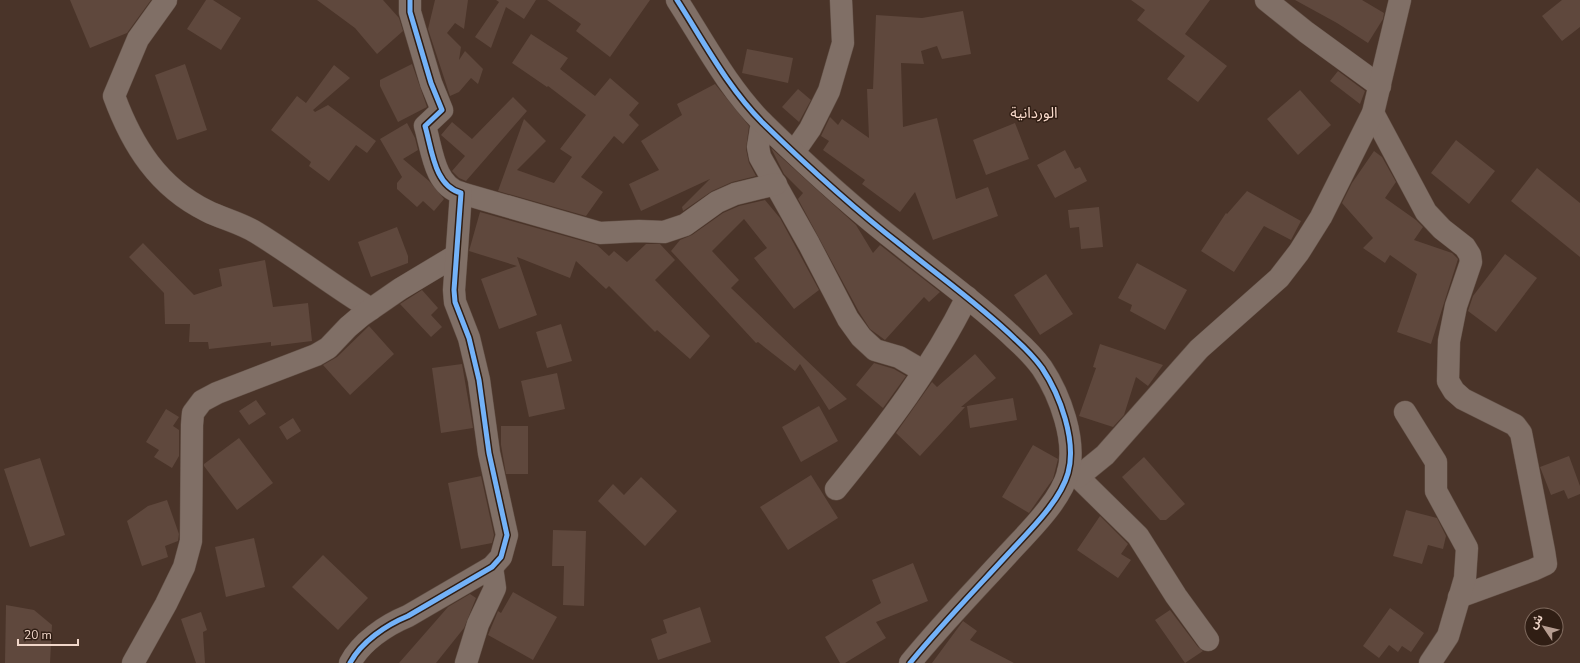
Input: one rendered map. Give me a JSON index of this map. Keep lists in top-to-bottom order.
{
  "districts": ["الوردانية"],
  "scale_bar": "20 m",
  "north": "top left"
}
